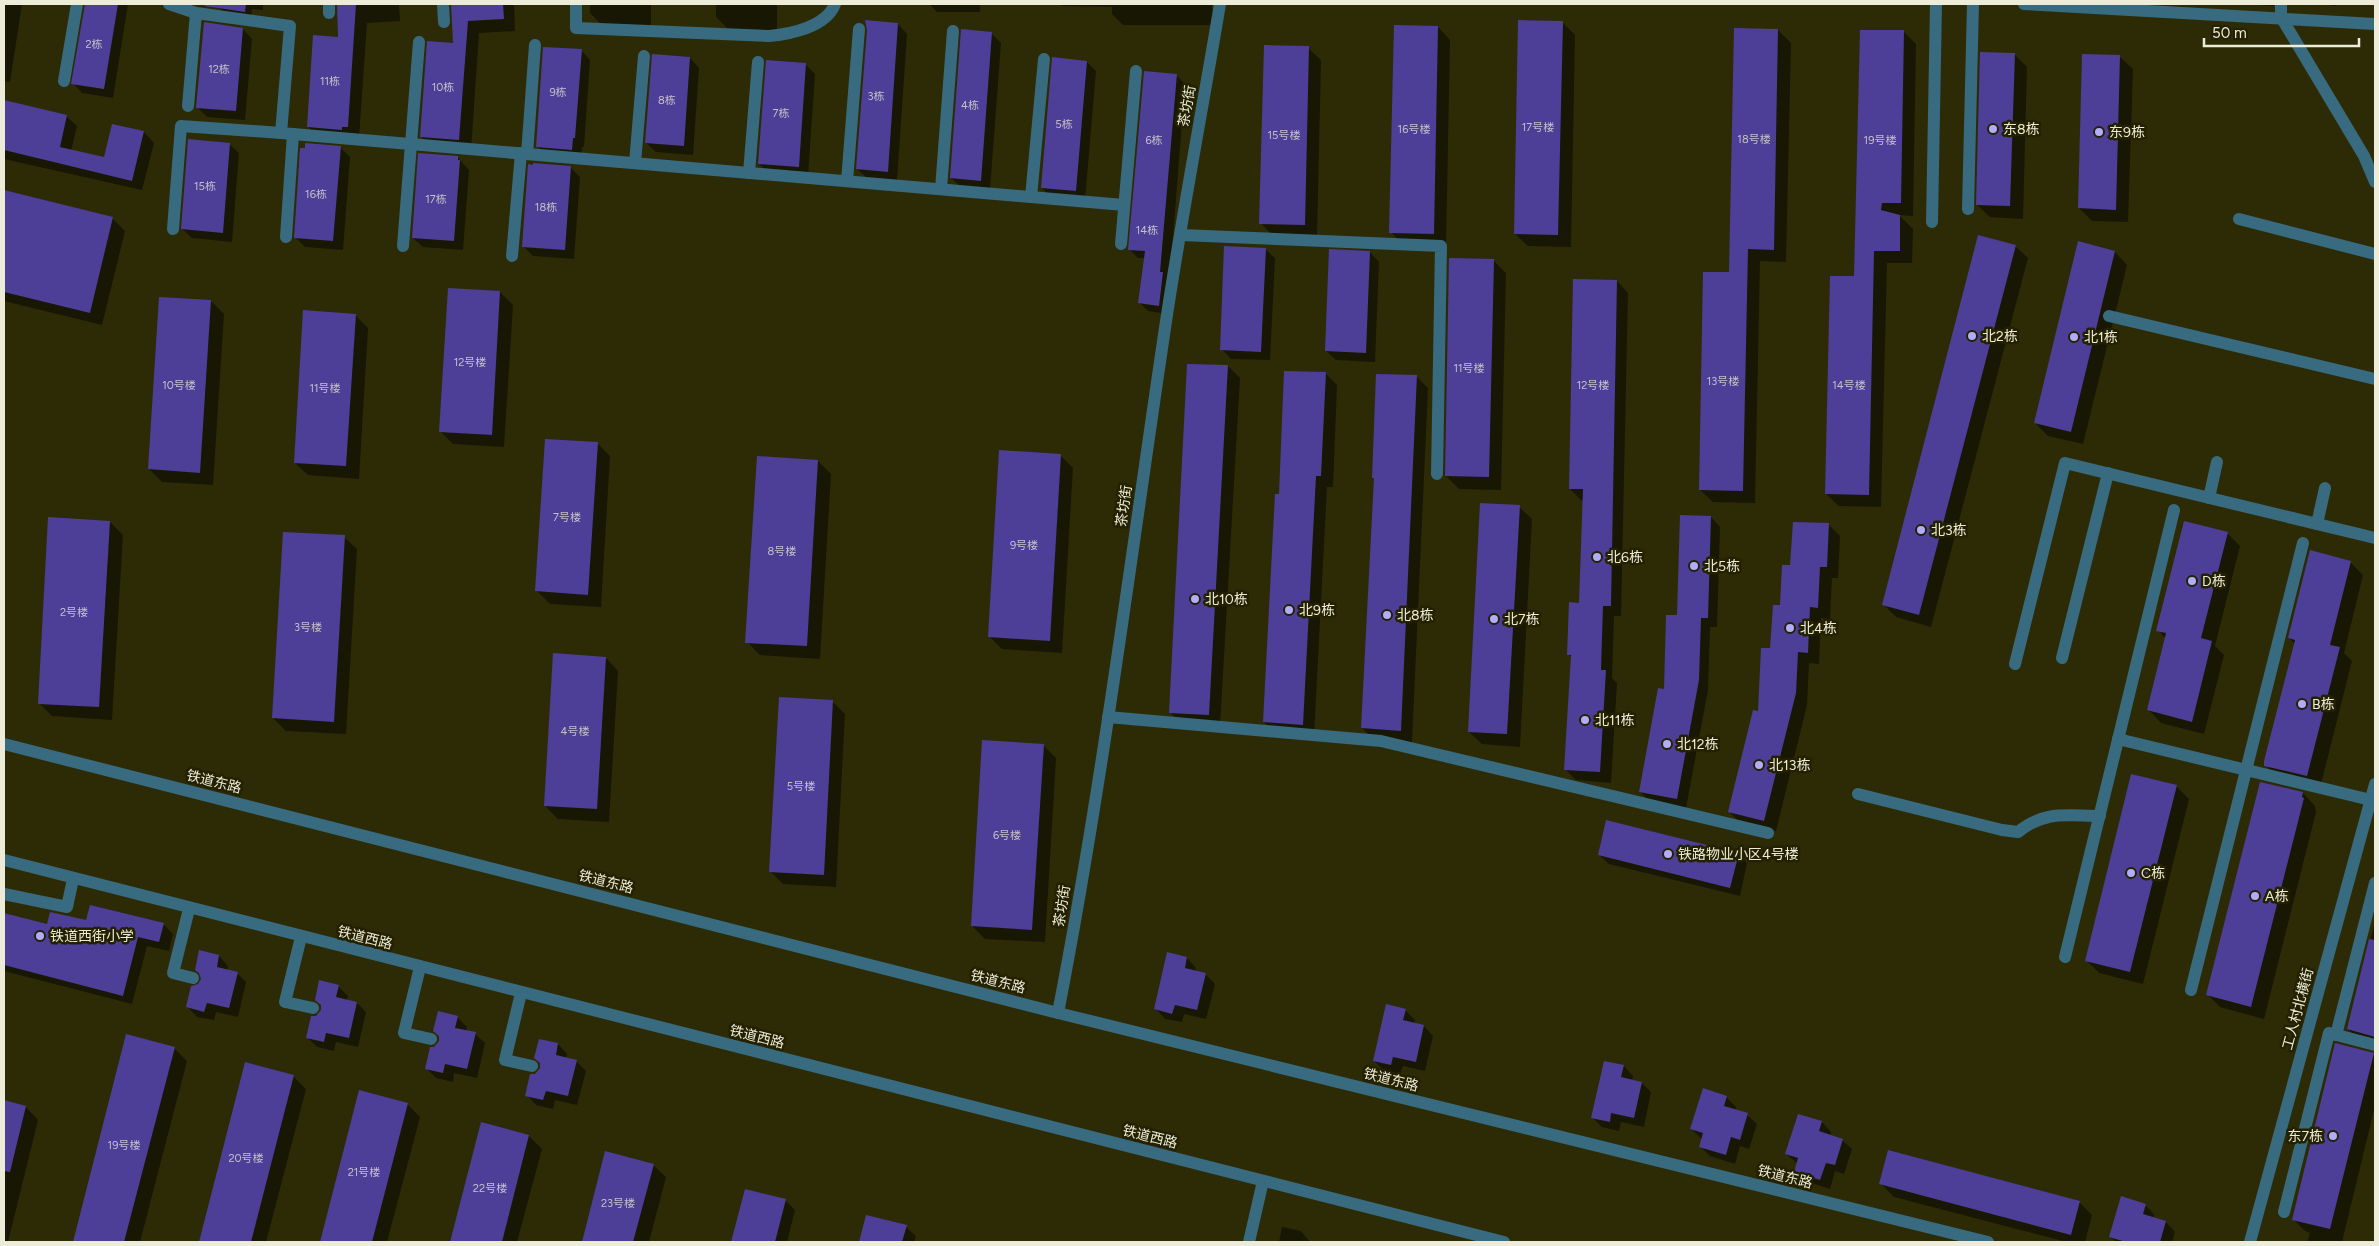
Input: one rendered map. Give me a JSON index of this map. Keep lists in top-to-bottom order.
{
  "streets": {
    "street": [
      "茶坊街",
      "铁道东路",
      "铁道西路",
      "工人村北横街"
    ]
  },
  "crossings": [
    ["茶坊街", "铁道东路"]
  ],
  "places": [
    "东8栋",
    "东9栋",
    "北2栋",
    "北1栋",
    "北3栋",
    "北6栋",
    "北5栋",
    "D栋",
    "北10栋",
    "北9栋",
    "北8栋",
    "北7栋",
    "北4栋",
    "B栋",
    "北11栋",
    "北12栋",
    "北13栋",
    "铁路物业小区4号楼",
    "C栋",
    "A栋",
    "铁道西街小学",
    "东7栋"
  ],
  "house_numbers": [
    "2栋",
    "12栋",
    "11栋",
    "10栋",
    "9栋",
    "3栋",
    "8栋",
    "4栋",
    "7栋",
    "5栋",
    "17号楼",
    "16号楼",
    "15号楼",
    "18号楼",
    "6栋",
    "19号楼",
    "15栋",
    "16栋",
    "17栋",
    "18栋",
    "14栋",
    "12号楼",
    "11号楼",
    "13号楼",
    "10号楼",
    "12号楼",
    "14号楼",
    "11号楼",
    "7号楼",
    "9号楼",
    "8号楼",
    "2号楼",
    "3号楼",
    "4号楼",
    "5号楼",
    "6号楼",
    "19号楼",
    "20号楼",
    "21号楼",
    "22号楼",
    "23号楼"
  ],
  "scale_bar": "50 m"
}
